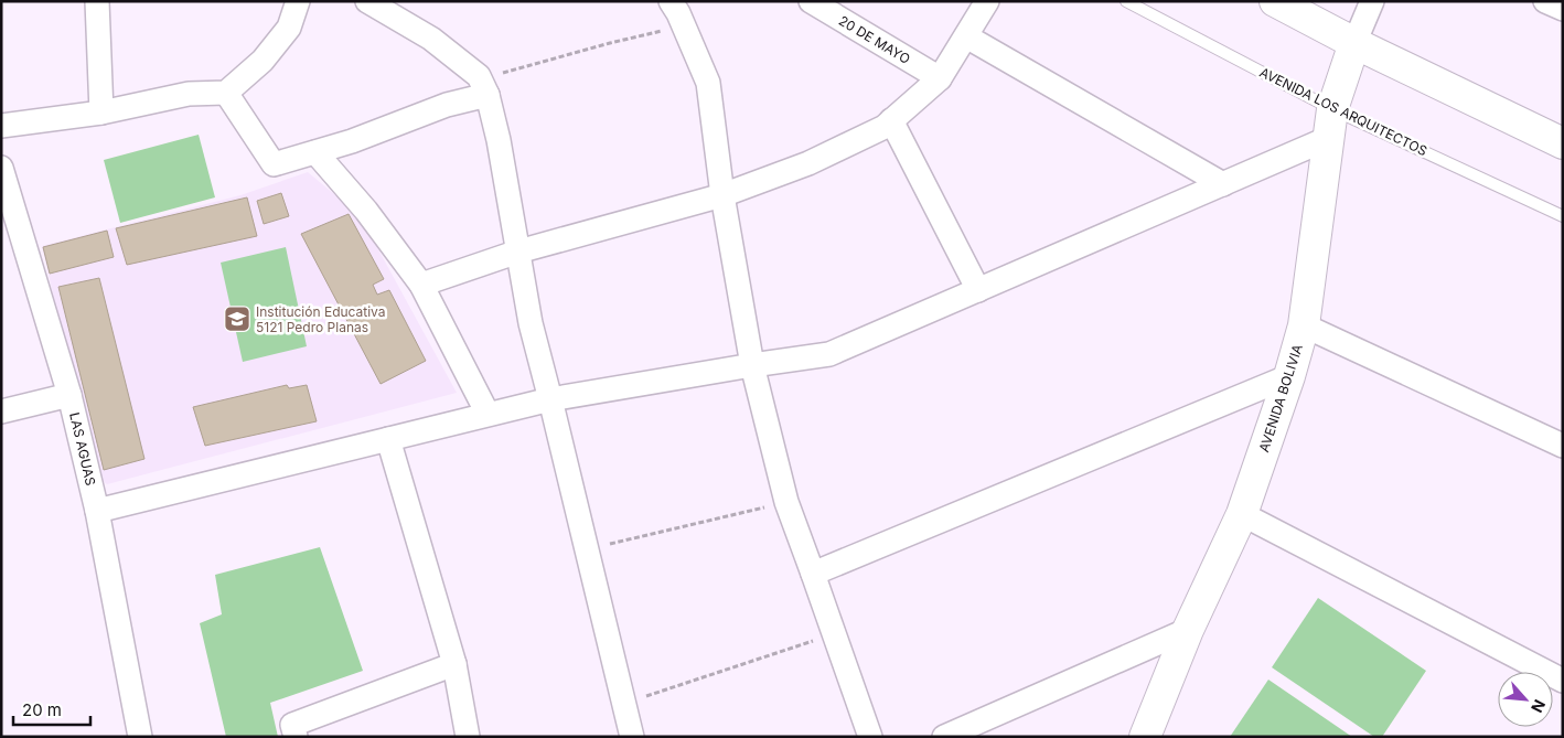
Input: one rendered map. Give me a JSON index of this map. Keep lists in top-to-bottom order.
{
  "streets": {
    "main road": ["AVENIDA BOLIVIA"],
    "street": ["20 DE MAYO", "LAS AGUAS"],
    "lane": ["AVENIDA LOS ARQUITECTOS"]
  },
  "crossings": [
    ["AVENIDA LOS ARQUITECTOS", "AVENIDA BOLIVIA"]
  ],
  "places": {
    "school or university": ["Institución Educativa 5121 Pedro Planas"]
  },
  "scale_bar": "20 m",
  "north": "bottom right"
}
